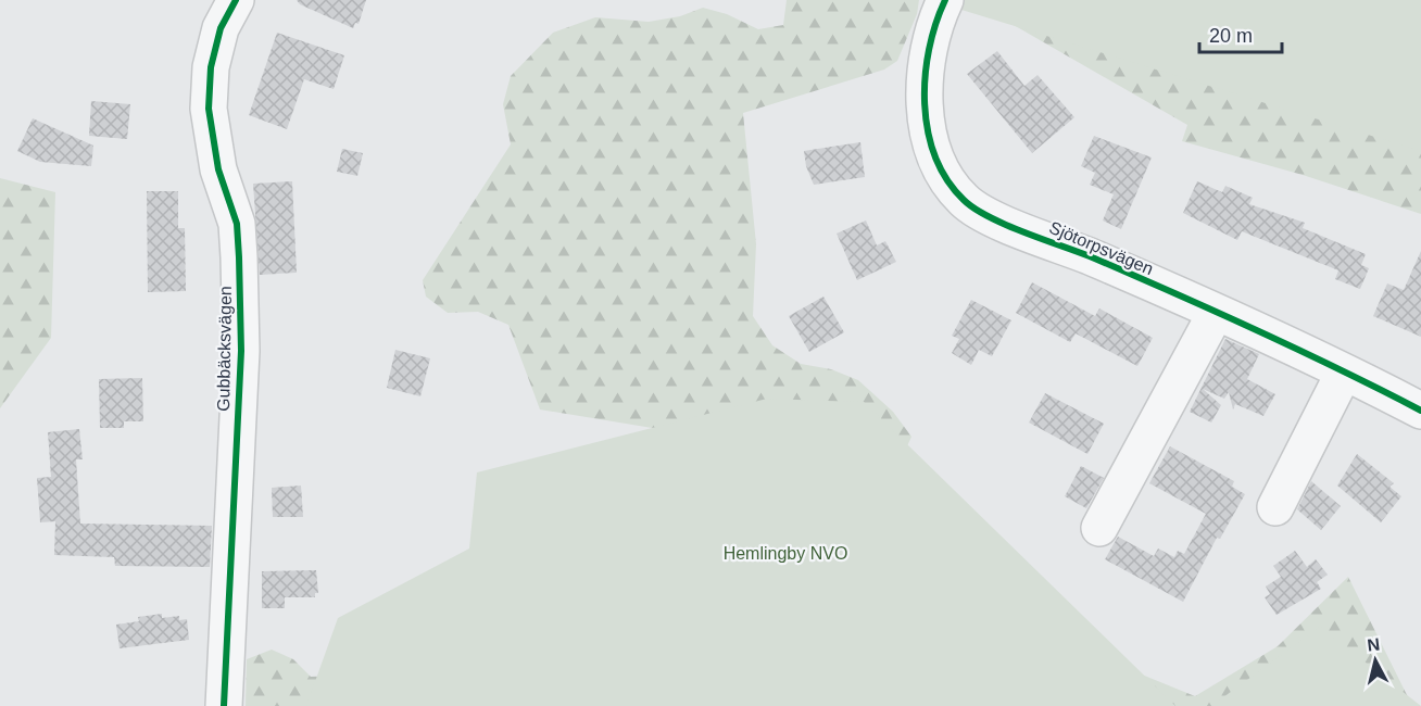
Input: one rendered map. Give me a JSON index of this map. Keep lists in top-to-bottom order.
{
  "streets": {
    "street": ["Sjötorpsvägen", "Gubbäcksvägen"]
  },
  "parks": ["Hemlingby NVO"],
  "scale_bar": "20 m",
  "north": "top"
}
